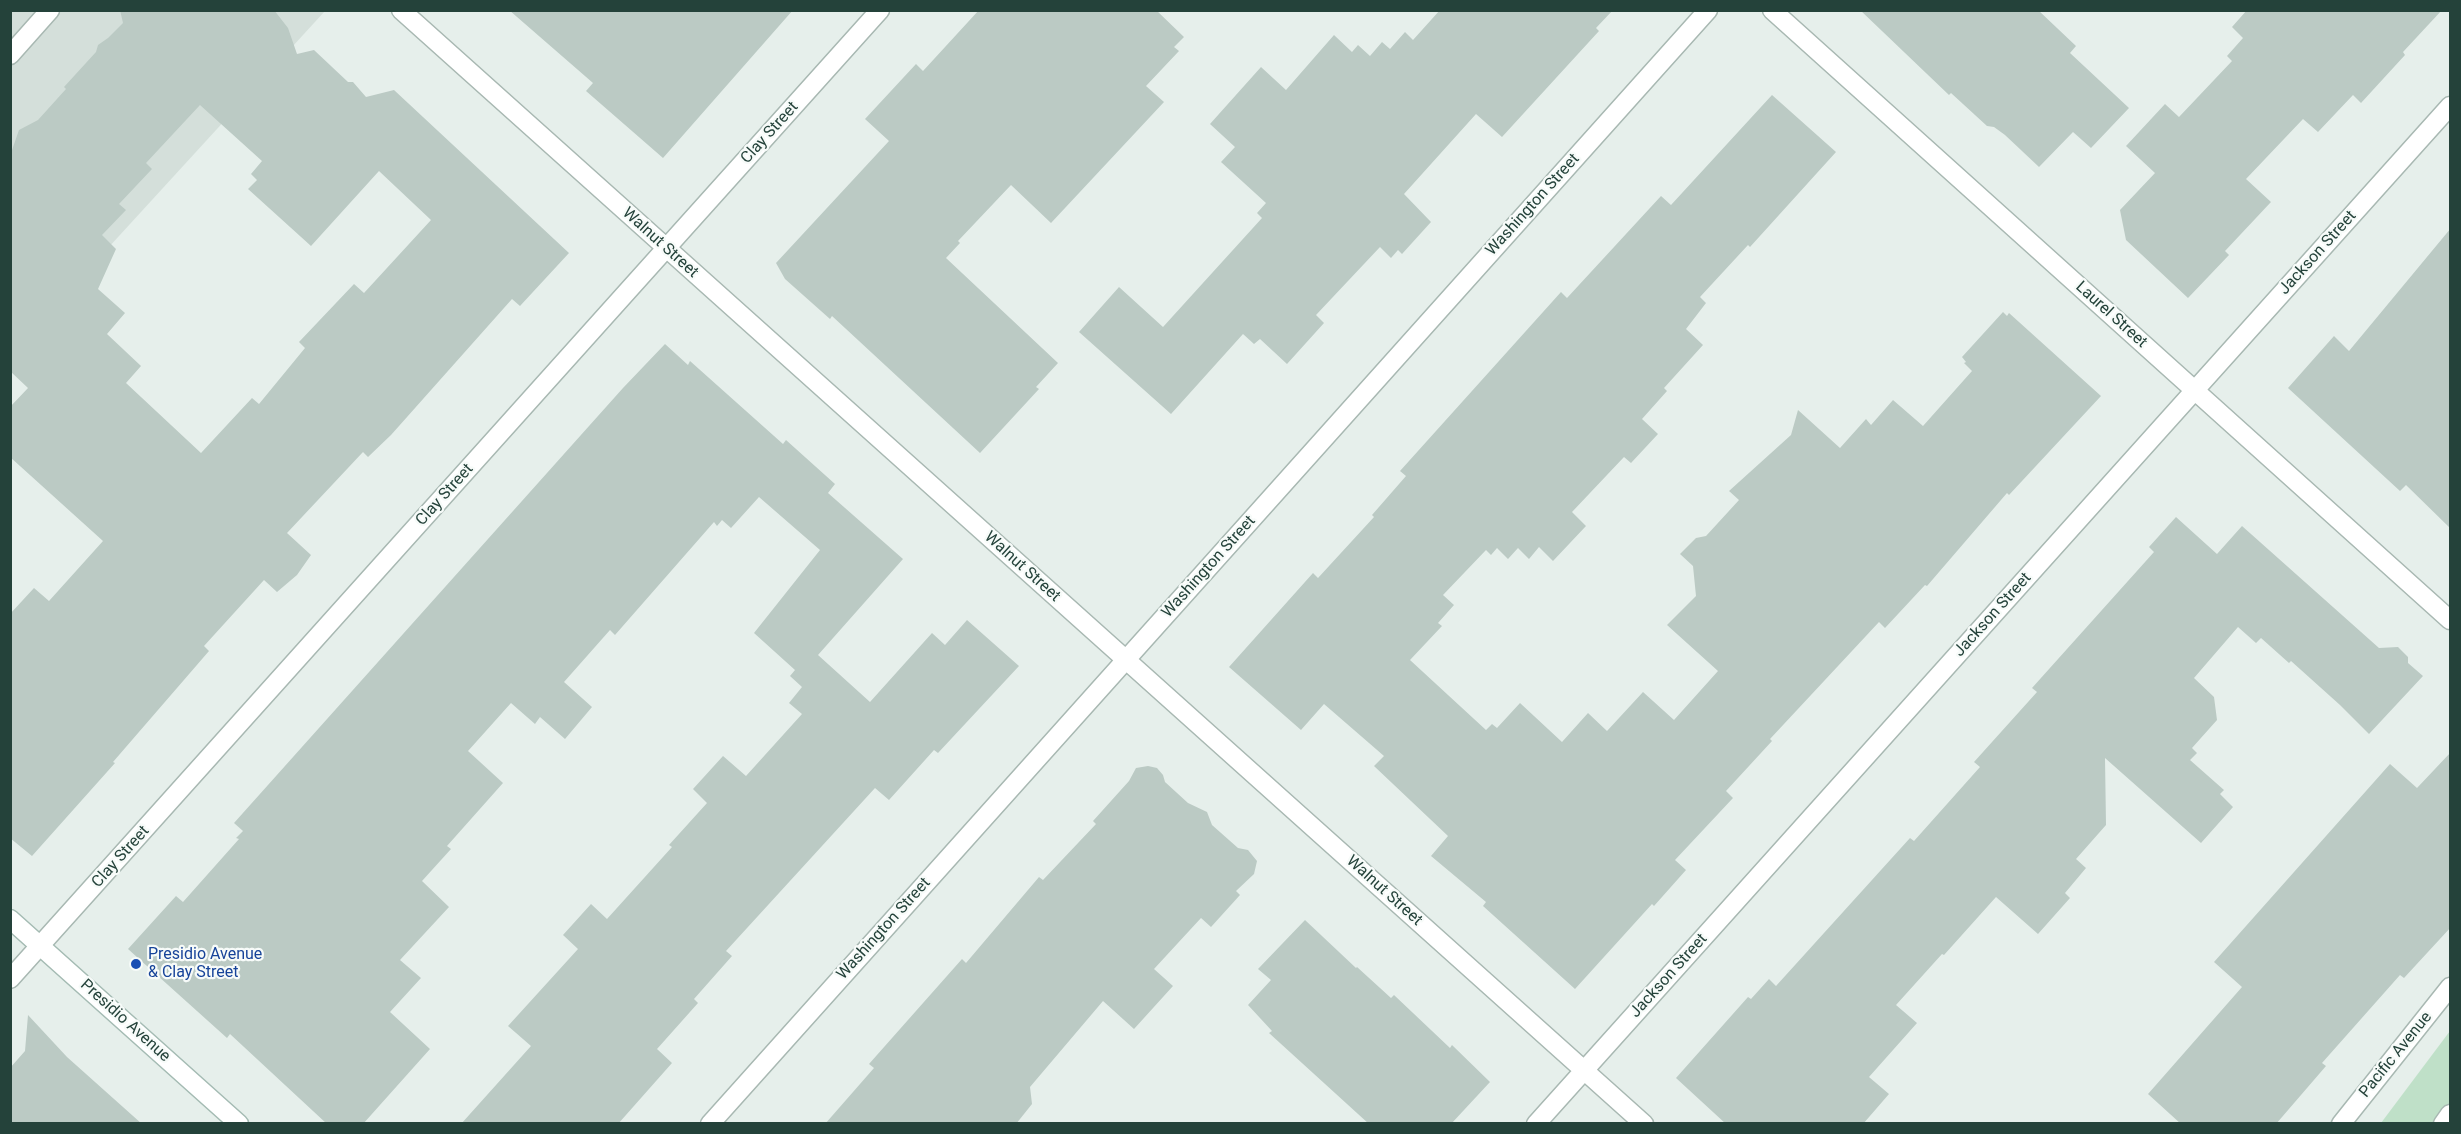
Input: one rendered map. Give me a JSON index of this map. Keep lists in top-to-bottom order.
{
  "streets": {
    "street": [
      "Clay Street",
      "Washington Street",
      "Walnut Street",
      "Jackson Street",
      "Laurel Street",
      "Presidio Avenue",
      "Pacific Avenue"
    ]
  },
  "crossings": [
    ["Clay Street", "Walnut Street"],
    ["Clay Street", "Presidio Avenue"],
    ["Washington Street", "Walnut Street"],
    ["Walnut Street", "Jackson Street"],
    ["Jackson Street", "Laurel Street"]
  ],
  "places": ["Presidio Avenue & Clay Street"]
}
